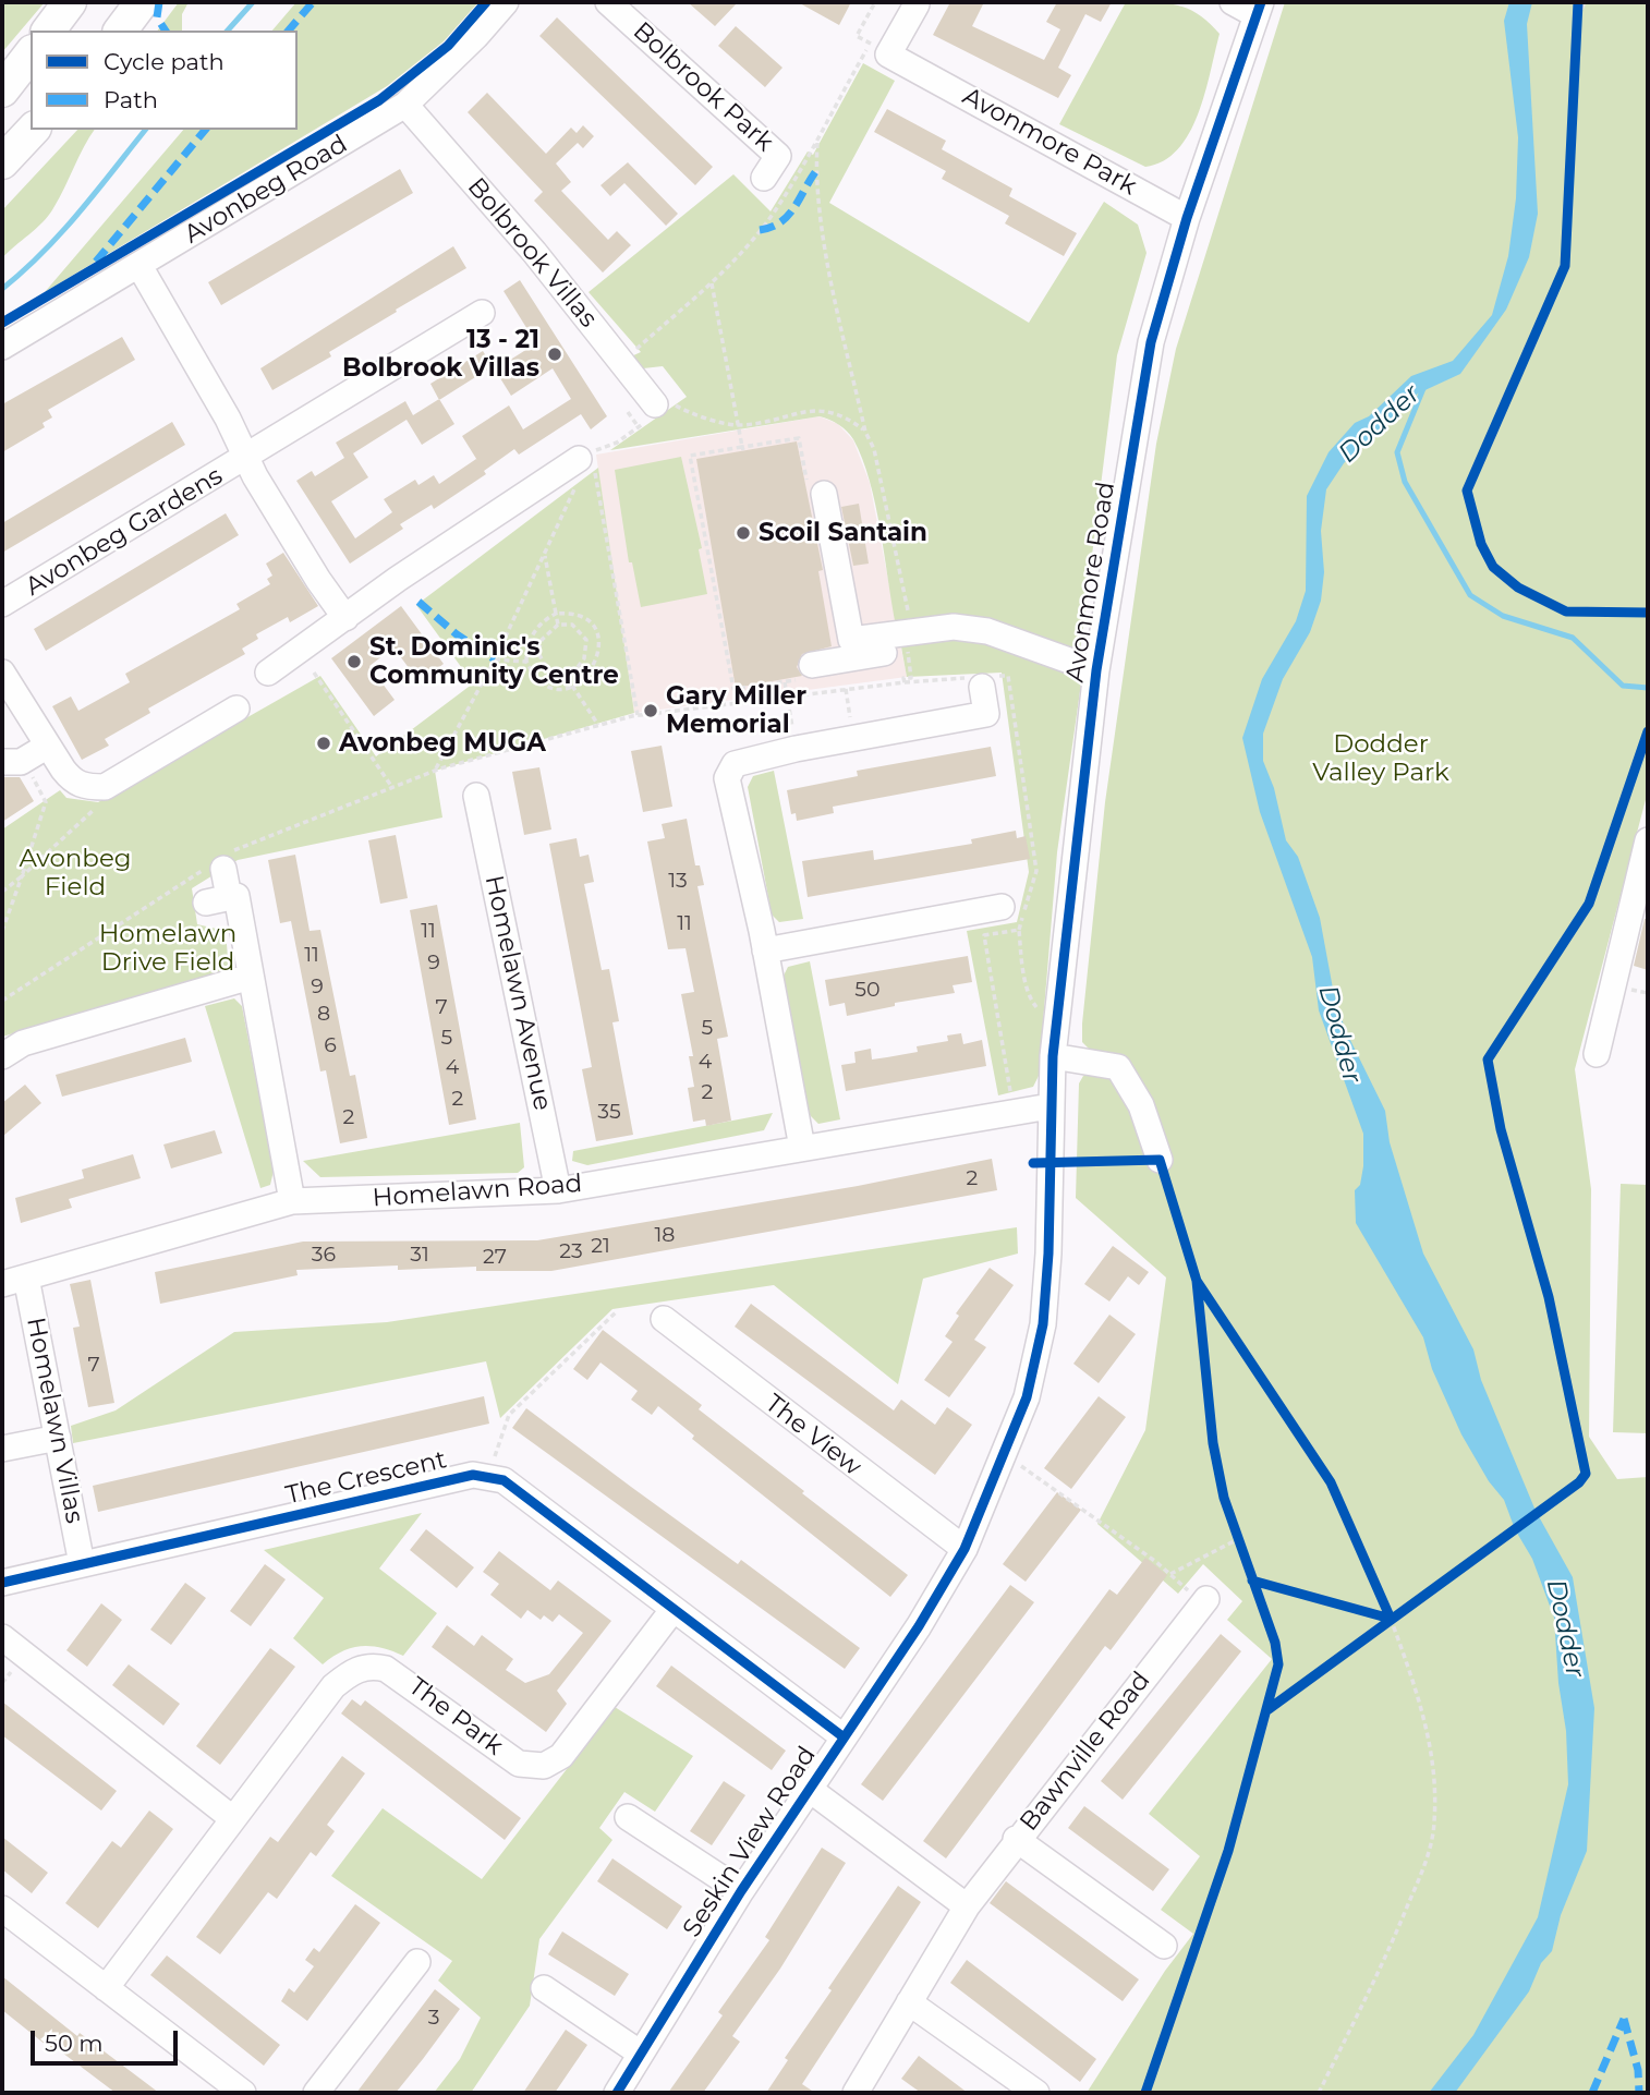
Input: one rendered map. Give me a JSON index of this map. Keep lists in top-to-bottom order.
{
  "streets": {
    "street": [
      "Bolbrook Park",
      "Avonmore Park",
      "Avonbeg Road",
      "Bolbrook Villas",
      "Avonbeg Gardens",
      "Avonmore Road",
      "Homelawn Avenue",
      "Homelawn Road",
      "Homelawn Villas",
      "The View",
      "The Crescent",
      "The Park",
      "Bawnville Road",
      "Seskin View Road"
    ]
  },
  "crossings": [
    ["Avonmore Park", "Avonmore Road"],
    ["Avonbeg Road", "Bolbrook Villas"],
    ["Avonbeg Road", "Avonbeg Gardens"],
    ["Avonmore Road", "Homelawn Road"],
    ["Avonmore Road", "Seskin View Road"],
    ["Homelawn Avenue", "Homelawn Road"],
    ["Homelawn Road", "Homelawn Villas"],
    ["Homelawn Villas", "The Crescent"],
    ["The View", "Seskin View Road"],
    ["The Crescent", "The Park"],
    ["The Crescent", "Seskin View Road"]
  ],
  "water": ["Dodder"],
  "parks": ["Dodder Valley Park", "Avonbeg Field", "Homelawn Drive Field"],
  "places": [
    "13 - 21 Bolbrook Villas",
    "Scoil Santain",
    "St. Dominic's Community Centre",
    "Gary Miller Memorial",
    "Avonbeg MUGA"
  ],
  "house_numbers": [
    "13",
    "11",
    "11",
    "11",
    "9",
    "9",
    "50",
    "7",
    "8",
    "5",
    "5",
    "6",
    "4",
    "4",
    "2",
    "2",
    "35",
    "2",
    "2",
    "18",
    "21",
    "23",
    "36",
    "31",
    "27",
    "7",
    "3"
  ],
  "legend": ["Cycle path", "Path"],
  "scale_bar": "50 m"
}
